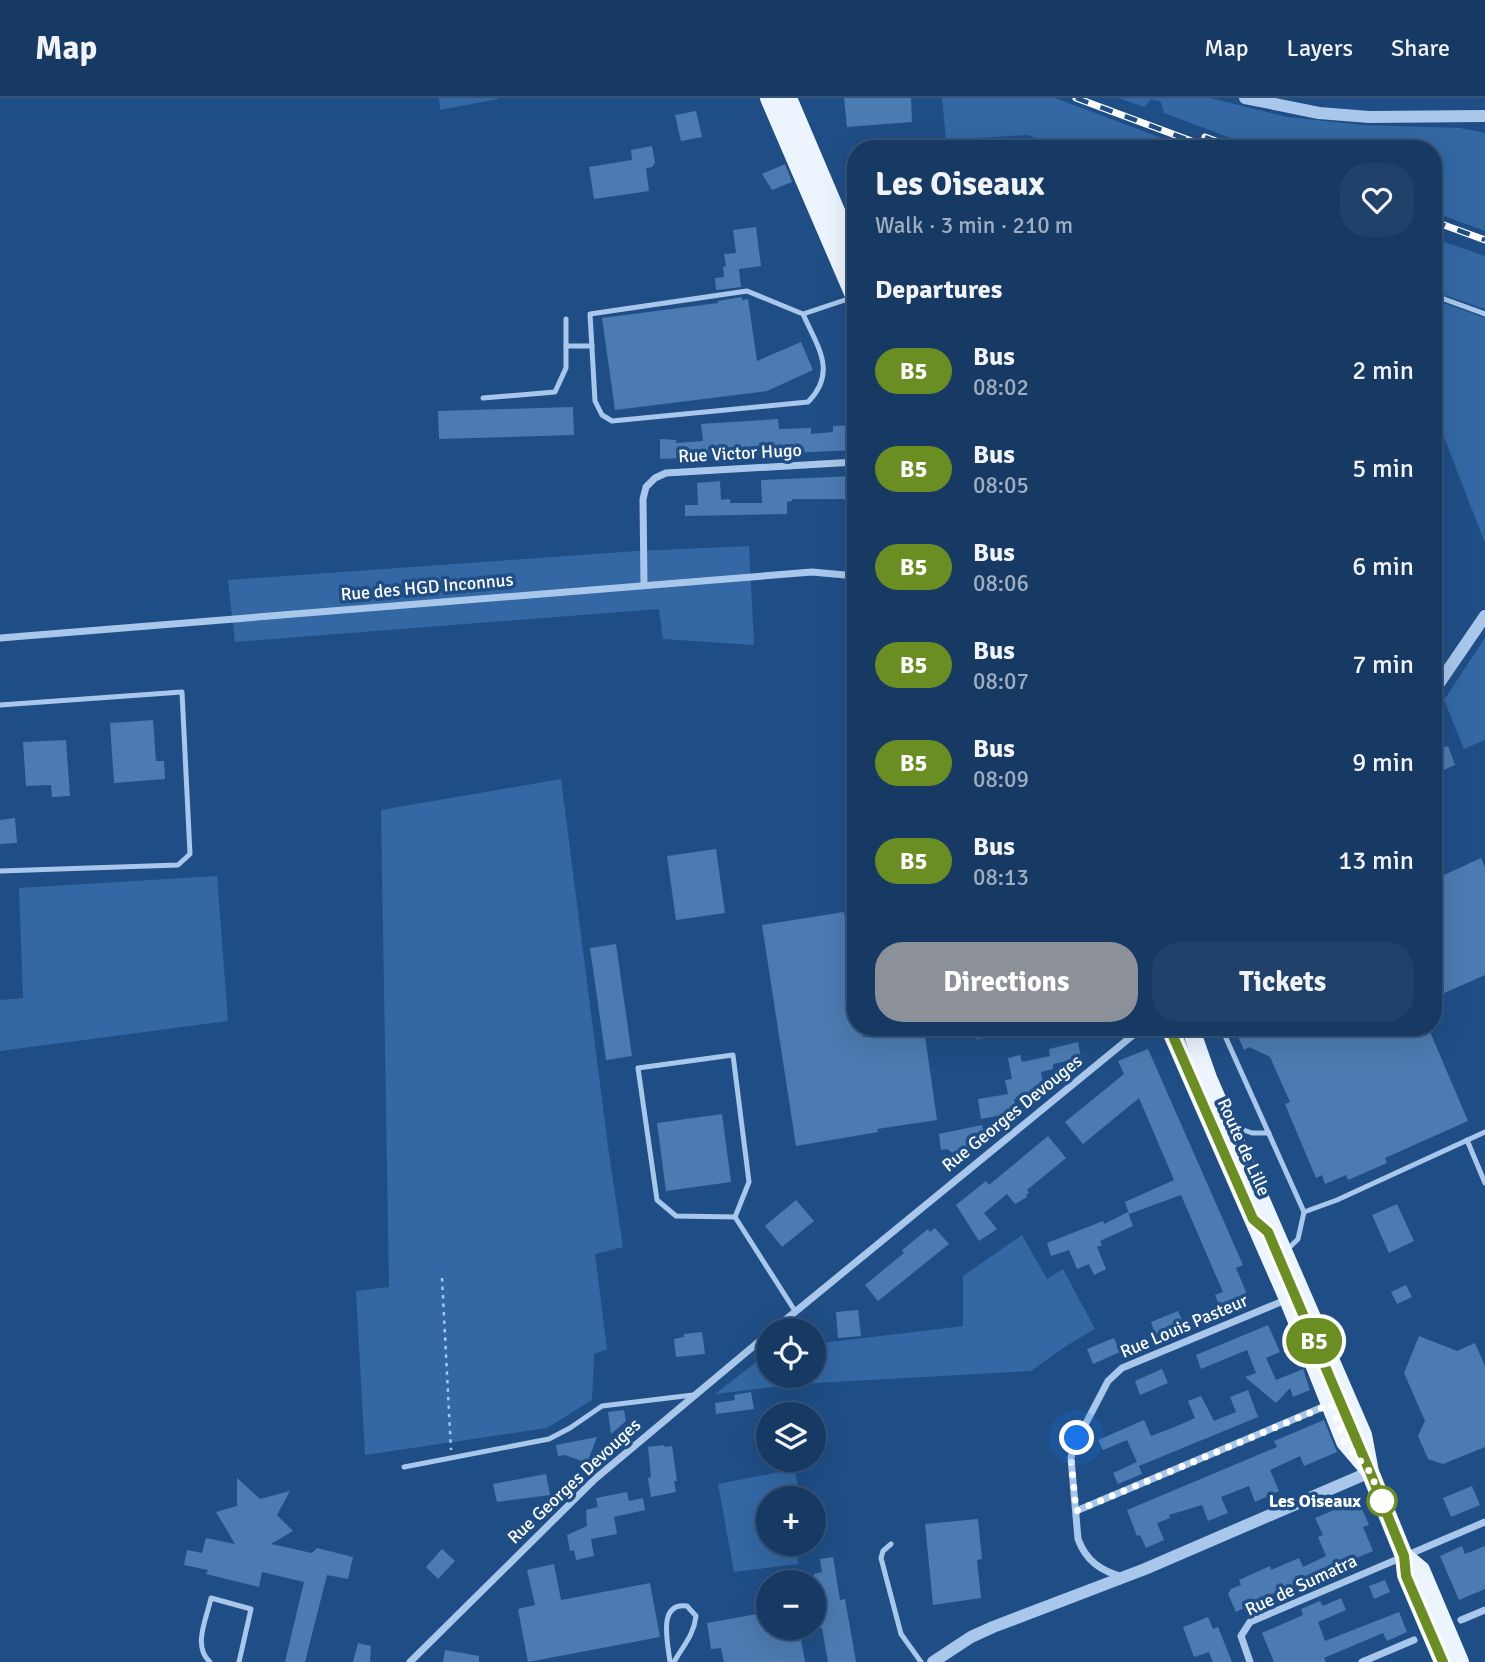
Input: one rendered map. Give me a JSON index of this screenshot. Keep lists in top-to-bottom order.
{
  "streets": {
    "main road": ["Route de Lille"],
    "street": [
      "Rue Victor Hugo",
      "Rue des HGD Inconnus",
      "Rue Georges Devouges",
      "Rue Louis Pasteur",
      "Rue de Sumatra"
    ]
  },
  "crossings": [
    ["Rue Victor Hugo", "Rue des HGD Inconnus"],
    ["Route de Lille", "Rue Louis Pasteur"],
    ["Route de Lille", "Rue de Sumatra"]
  ],
  "places": ["Les Oiseaux"],
  "lines": ["bus line B5"],
  "page": {
    "header": "Map",
    "nav": ["Map", "Layers", "Share"],
    "on_map": "B5",
    "heading": [
      ["Les Oiseaux", "Walk · 3 min · 210 m"],
      "Departures"
    ],
    "list": [
      {
        "mark": "B5",
        "name": "Bus",
        "note": "08:02",
        "value": "2 min"
      },
      {
        "mark": "B5",
        "name": "Bus",
        "note": "08:05",
        "value": "5 min"
      },
      {
        "mark": "B5",
        "name": "Bus",
        "note": "08:06",
        "value": "6 min"
      },
      {
        "mark": "B5",
        "name": "Bus",
        "note": "08:07",
        "value": "7 min"
      },
      {
        "mark": "B5",
        "name": "Bus",
        "note": "08:09",
        "value": "9 min"
      },
      {
        "mark": "B5",
        "name": "Bus",
        "note": "08:13",
        "value": "13 min"
      }
    ],
    "buttons": ["Directions", "Tickets"],
    "map_buttons": ["+", "−"]
  }
}
